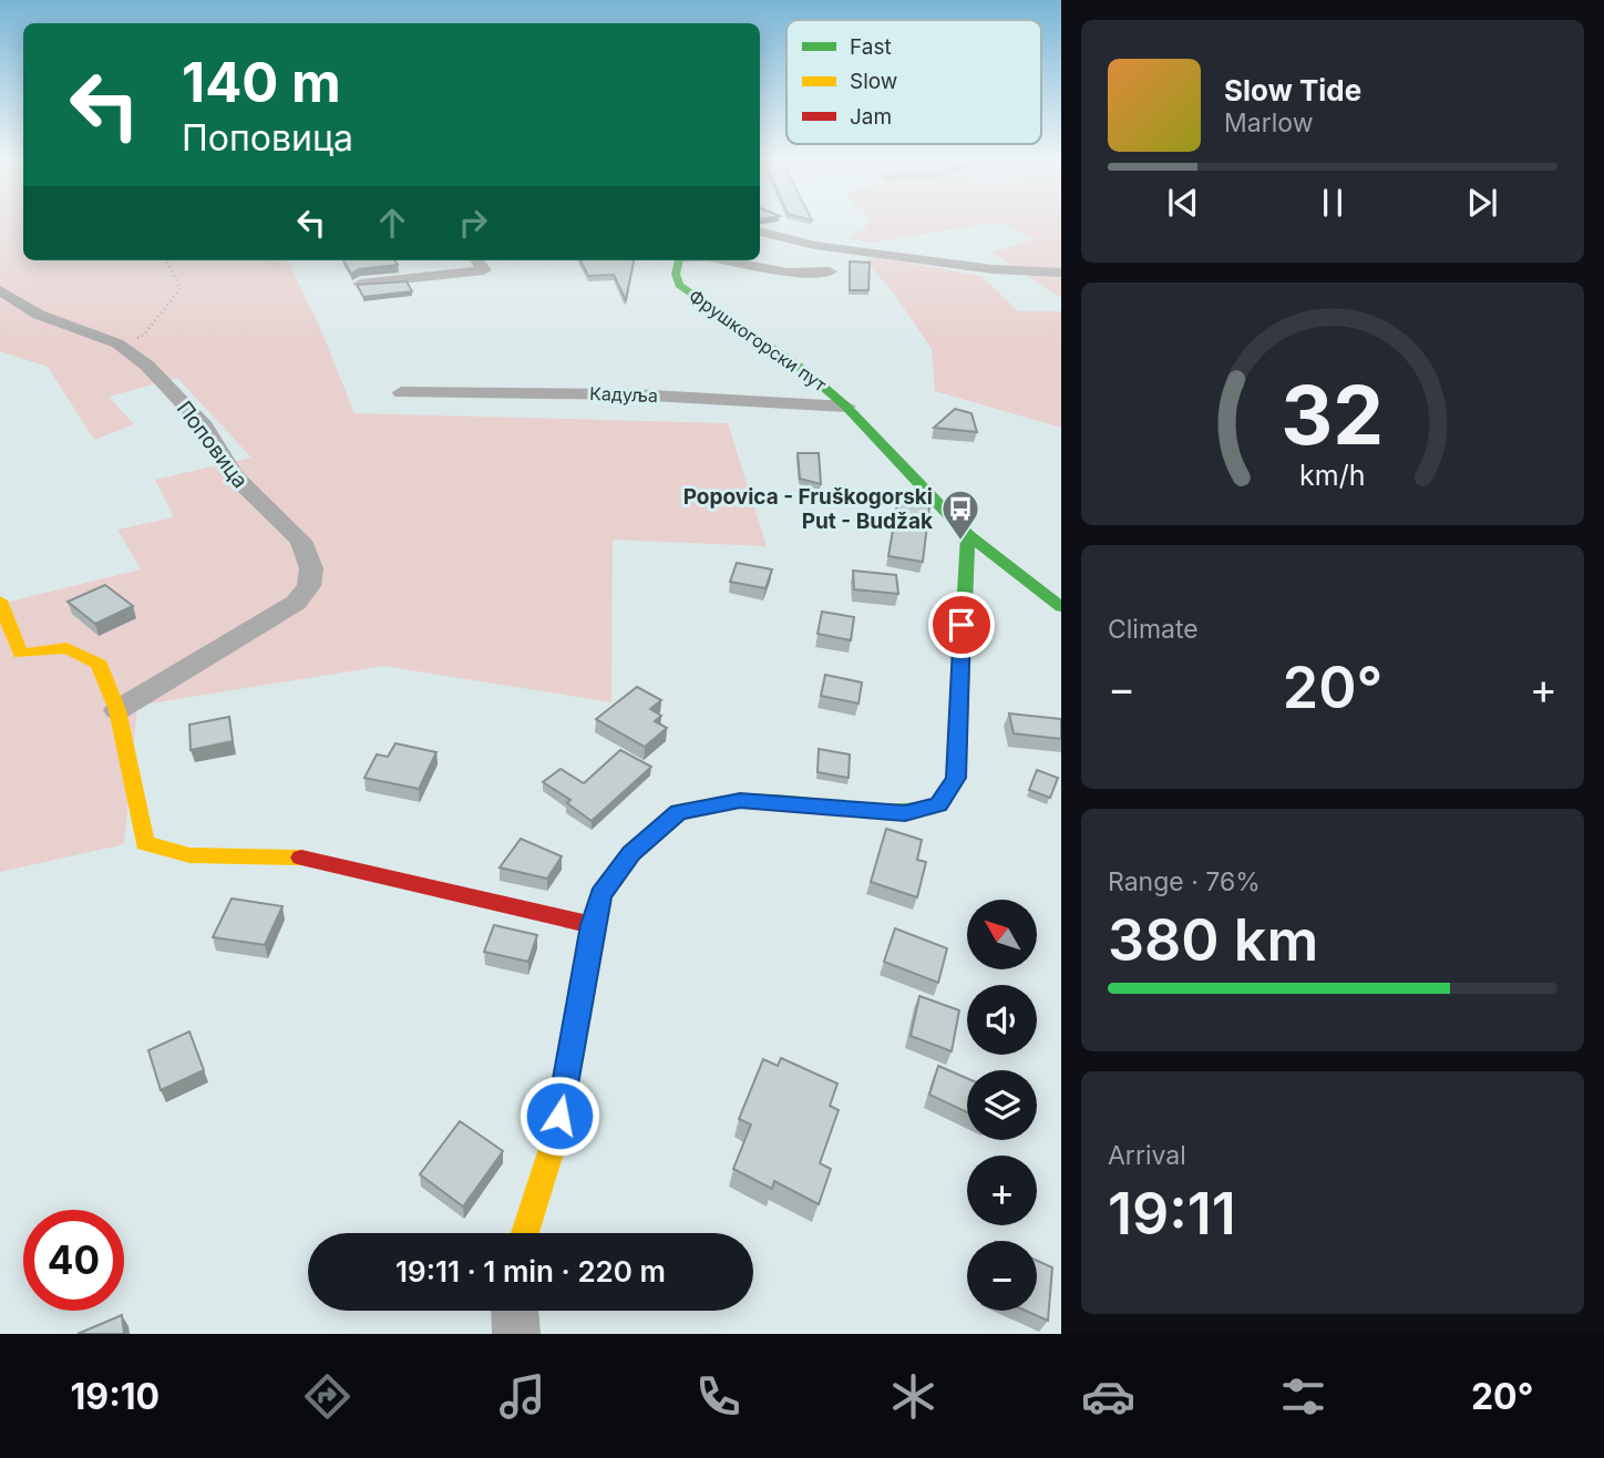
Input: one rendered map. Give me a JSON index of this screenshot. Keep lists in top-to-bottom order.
{
  "streets": {
    "street": ["Фрушкогорски пут", "Кадуља", "Поповица"]
  },
  "crossings": [
    ["Фрушкогорски пут", "Кадуља"]
  ],
  "places": {
    "bus stop": ["Popovica - Fruškogorski Put - Budžak"]
  },
  "legend": ["Fast", "Slow", "Jam"],
  "north": "top left",
  "page": {
    "turn": ["140 m", "Поповица"],
    "song": ["Slow Tide", "Marlow"],
    "tile": [
      "Climate",
      ["Range · 76%", "380 km"],
      ["Arrival", "19:11"]
    ],
    "heat": ["−", "20°", "+"],
    "map_buttons": ["+", "−"],
    "limit": "40",
    "trip": "19:11 · 1 min · 220 m",
    "tabs": ["19:10", "20°"],
    "gauge": ["32", "km/h"]
  }
}
